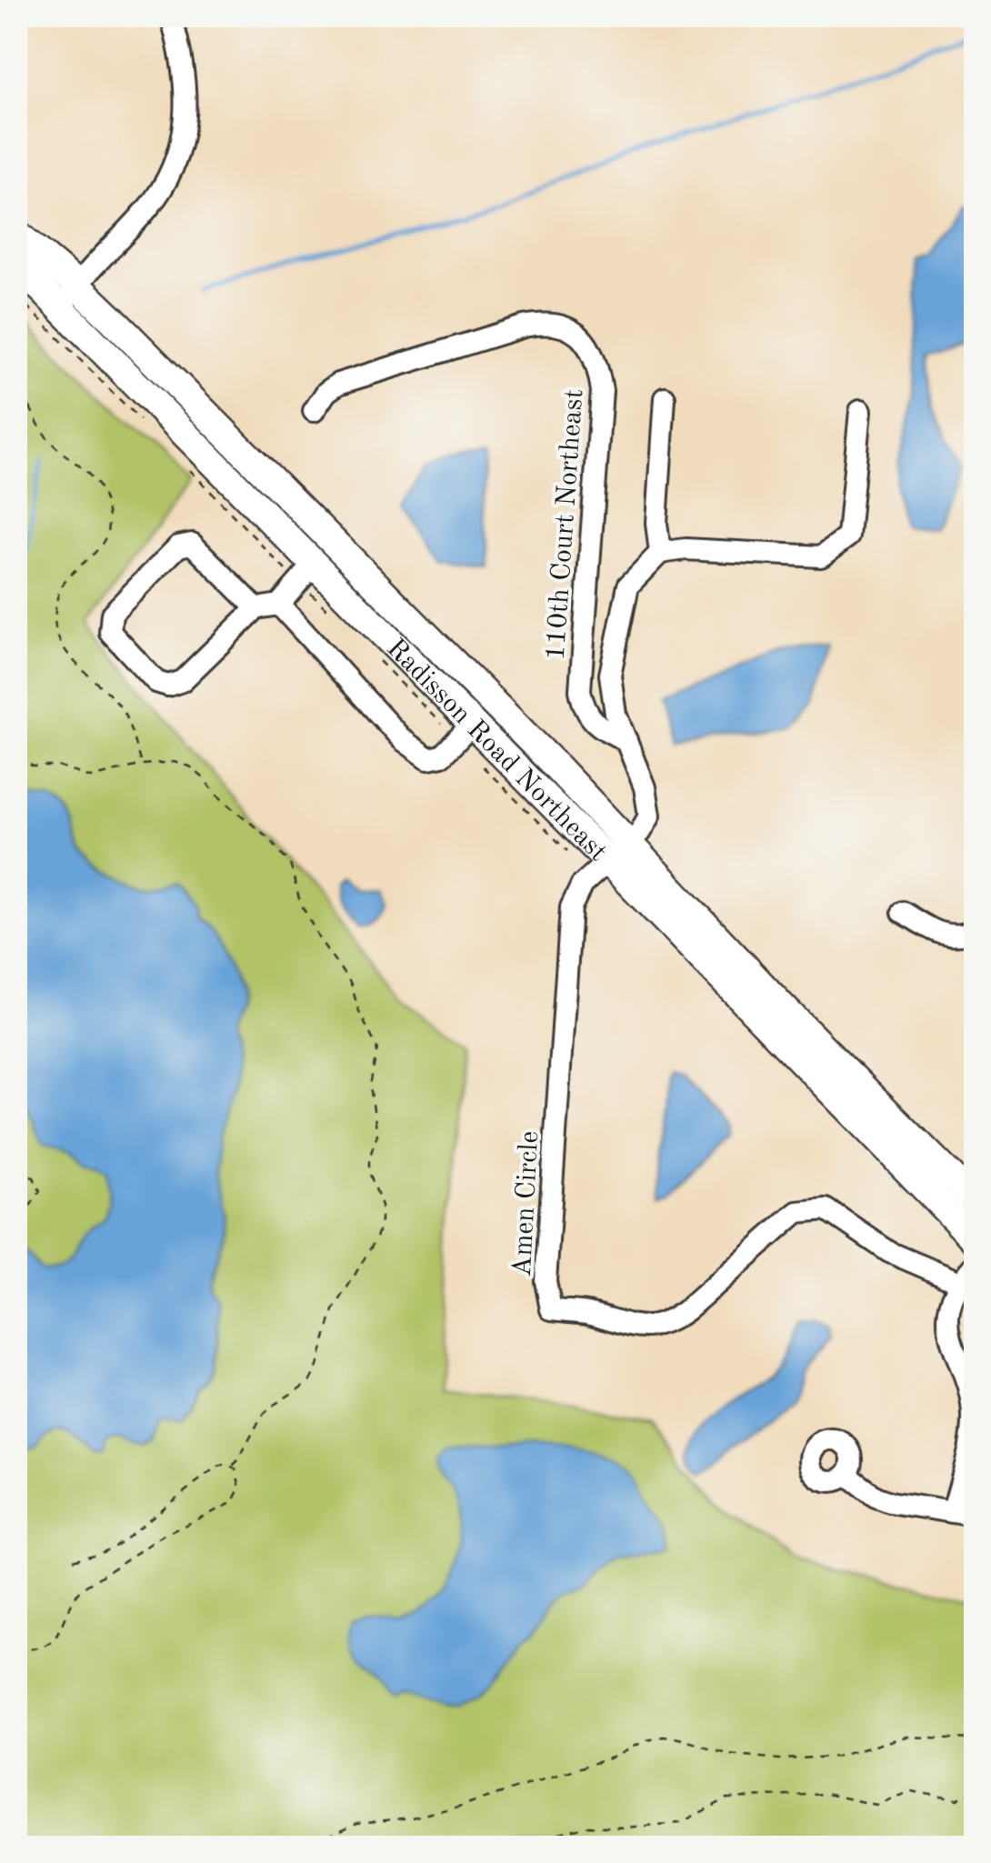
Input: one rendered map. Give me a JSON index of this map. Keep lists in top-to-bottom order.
{
  "streets": {
    "main road": ["Radisson Road Northeast"],
    "street": ["110th Court Northeast", "Amen Circle"]
  },
  "crossings": [
    ["Radisson Road Northeast", "Amen Circle"]
  ]
}
